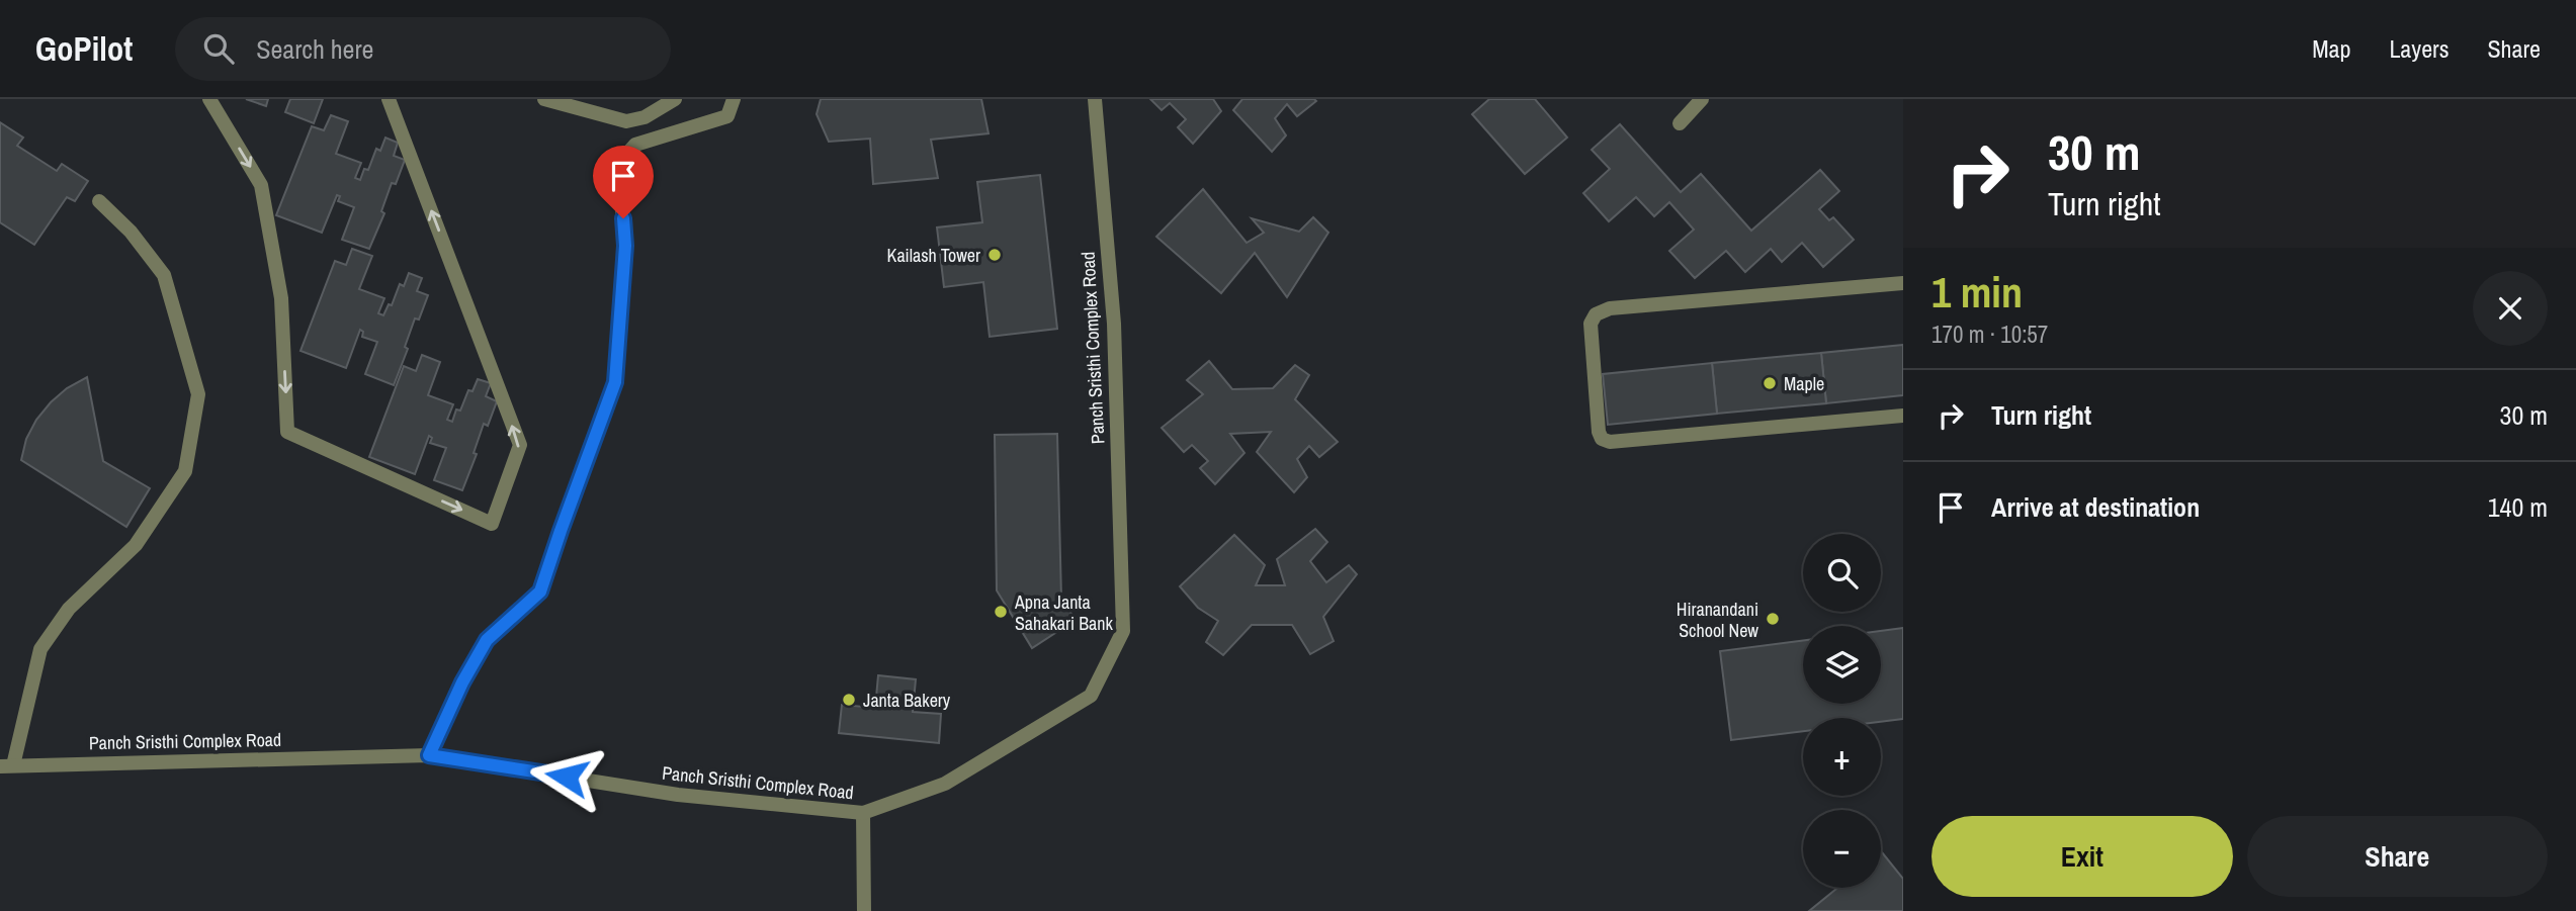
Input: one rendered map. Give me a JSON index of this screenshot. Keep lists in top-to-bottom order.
{
  "streets": {
    "street": ["Panch Sristhi Complex Road"]
  },
  "places": [
    "Kailash Tower",
    "Maple",
    "Apna Janta Sahakari Bank",
    "Hiranandani School New",
    "Janta Bakery"
  ],
  "page": {
    "header": "GoPilot",
    "search": "Search here",
    "nav": ["Map", "Layers", "Share"],
    "turn": ["30 m", "Turn right"],
    "heading": ["1 min", "170 m · 10:57"],
    "list": [
      {
        "name": "Turn right",
        "value": "30 m"
      },
      {
        "name": "Arrive at destination",
        "value": "140 m"
      }
    ],
    "map_buttons": ["+", "−"],
    "buttons": ["Exit", "Share"]
  }
}
